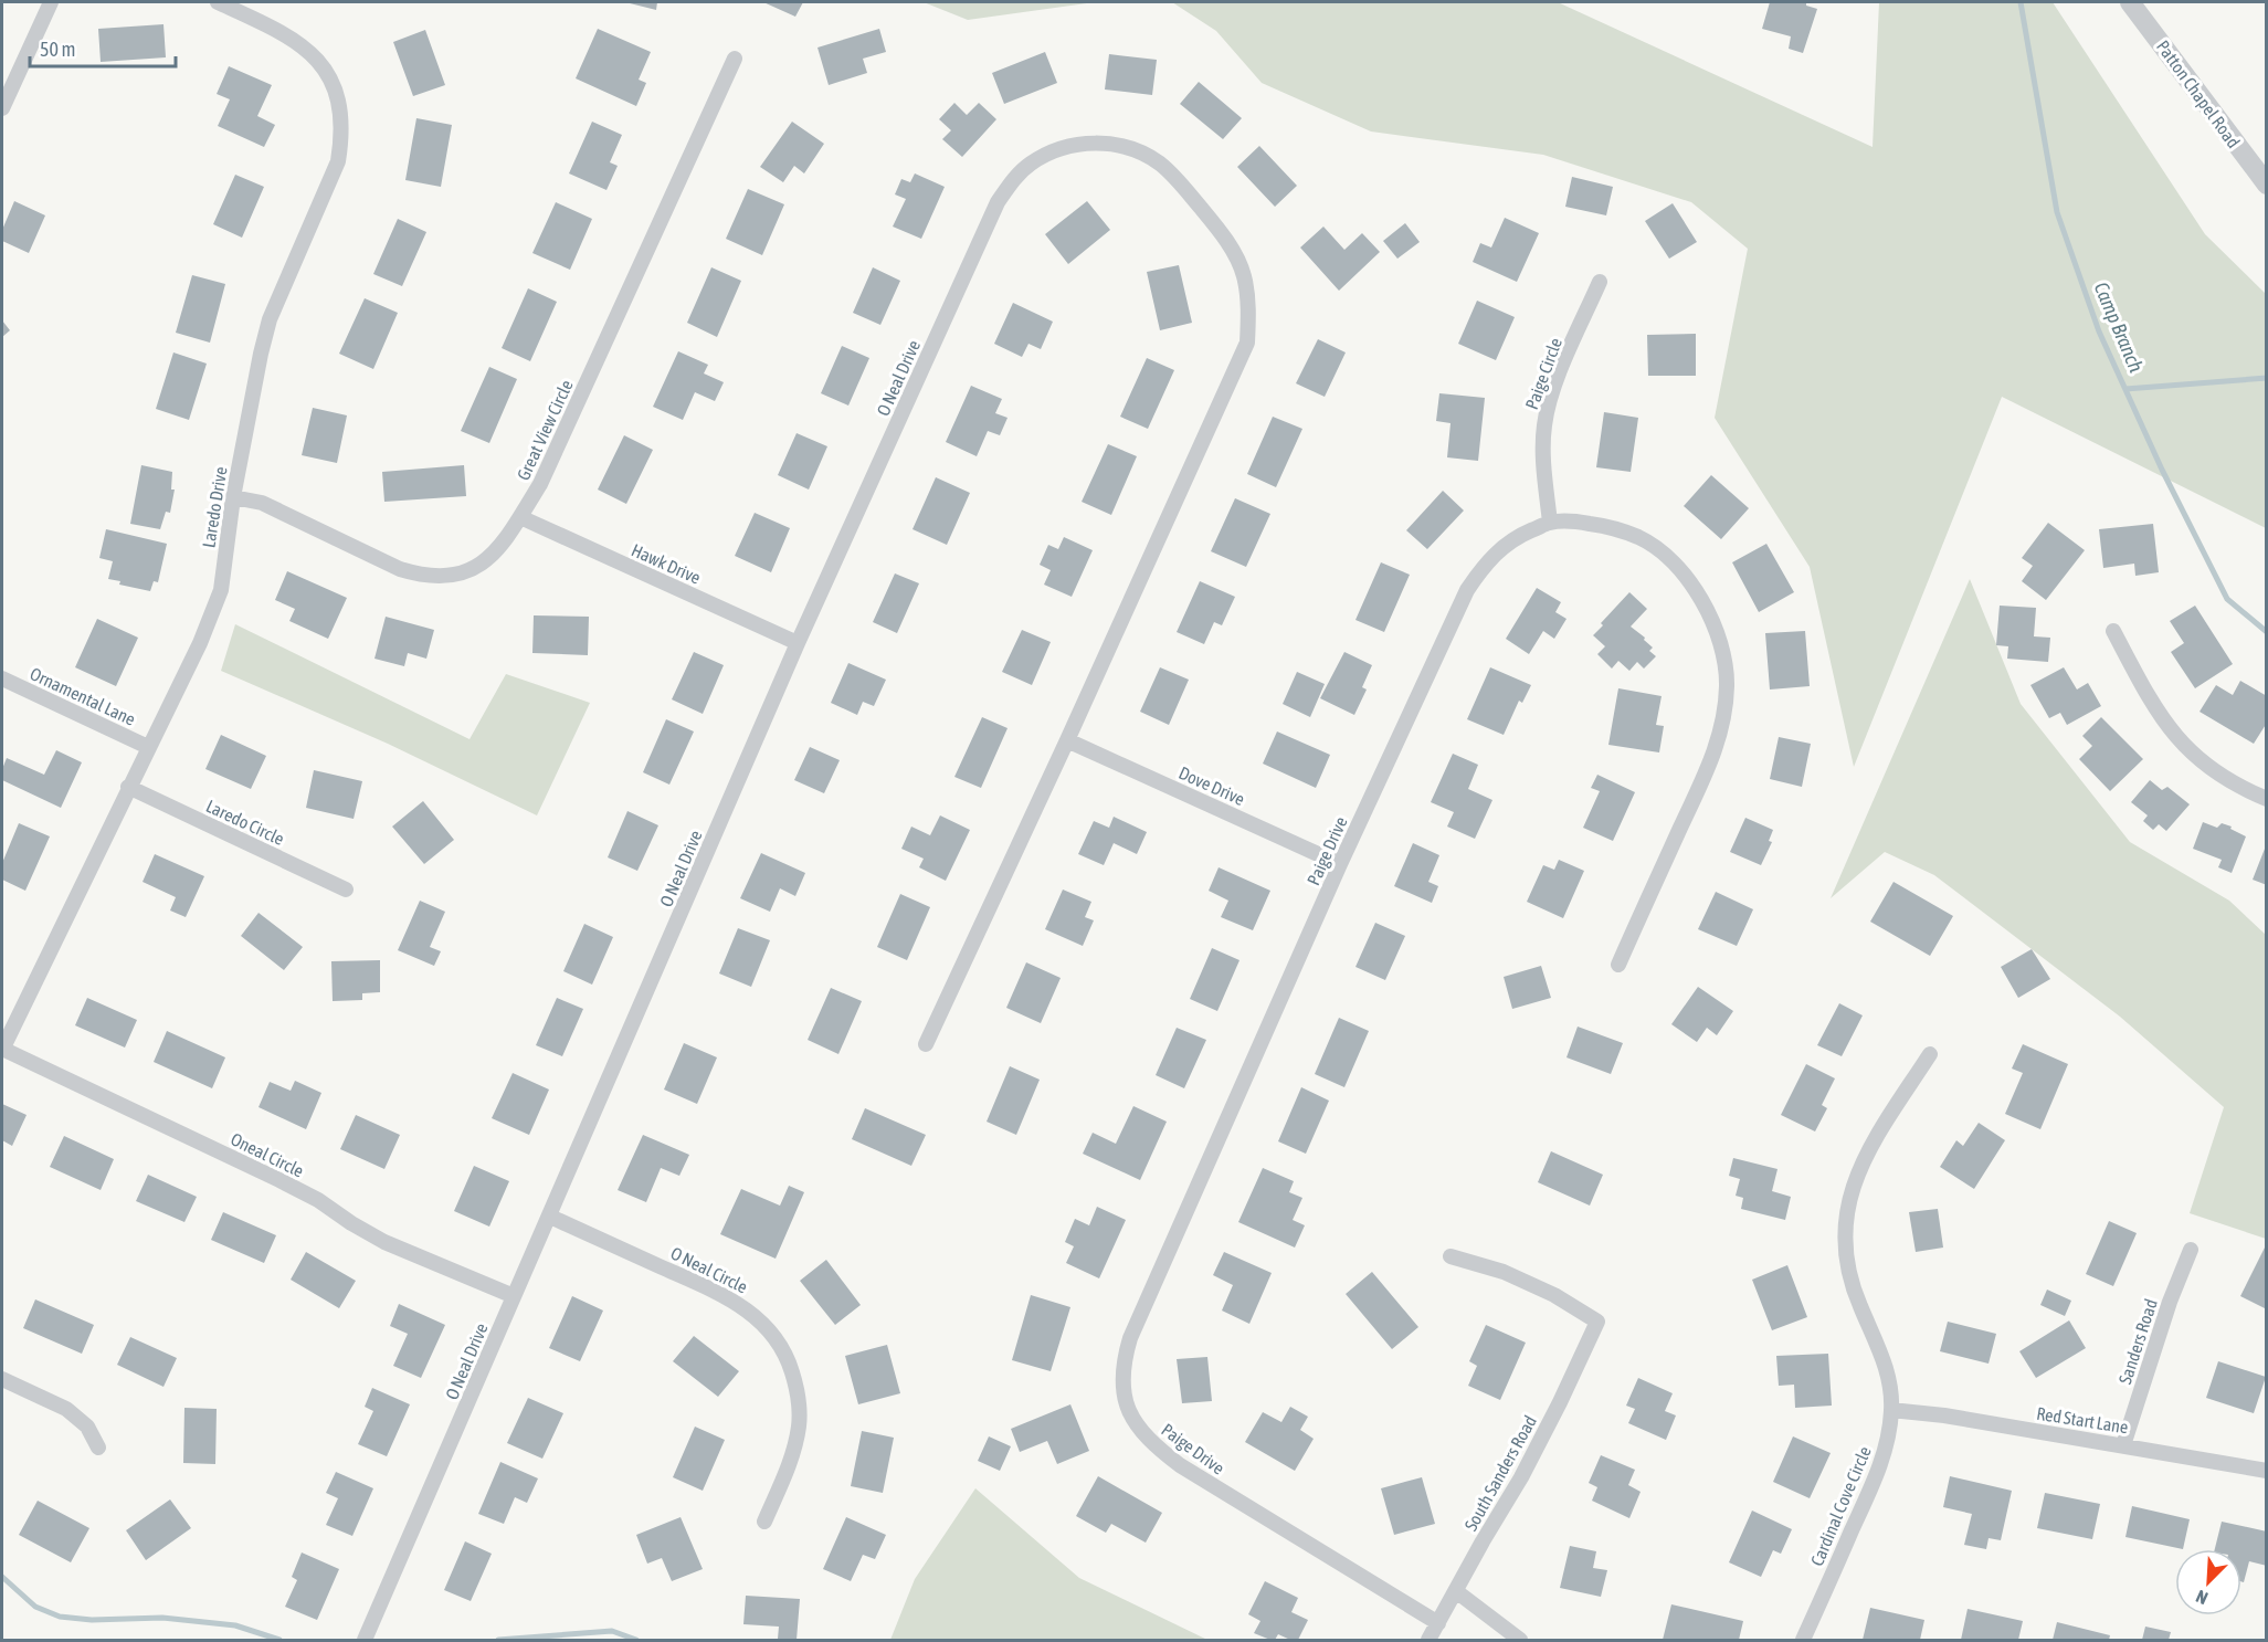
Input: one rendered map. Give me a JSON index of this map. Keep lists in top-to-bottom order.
{
  "streets": {
    "street": [
      "Patton Chapel Road",
      "Paige Circle",
      "O Neal Drive",
      "Great View Circle",
      "Laredo Drive",
      "Hawk Drive",
      "Ornamental Lane",
      "Dove Drive",
      "Laredo Circle",
      "Paige Drive",
      "Oneal Circle",
      "O Neal Circle",
      "Sanders Road",
      "Red Start Lane",
      "South Sanders Road",
      "Cardinal Cove Circle"
    ]
  },
  "crossings": [
    ["Paige Circle", "Paige Drive"],
    ["O Neal Drive", "Hawk Drive"],
    ["O Neal Drive", "Dove Drive"],
    ["O Neal Drive", "Oneal Circle"],
    ["O Neal Drive", "O Neal Circle"],
    ["Great View Circle", "Laredo Drive"],
    ["Great View Circle", "Hawk Drive"],
    ["Laredo Drive", "Ornamental Lane"],
    ["Laredo Drive", "Laredo Circle"],
    ["Laredo Drive", "Oneal Circle"],
    ["Dove Drive", "Paige Drive"],
    ["Paige Drive", "South Sanders Road"],
    ["Sanders Road", "Red Start Lane"],
    ["Red Start Lane", "Cardinal Cove Circle"]
  ],
  "water": ["Camp Branch"],
  "scale_bar": "50 m",
  "north": "bottom left"
}
